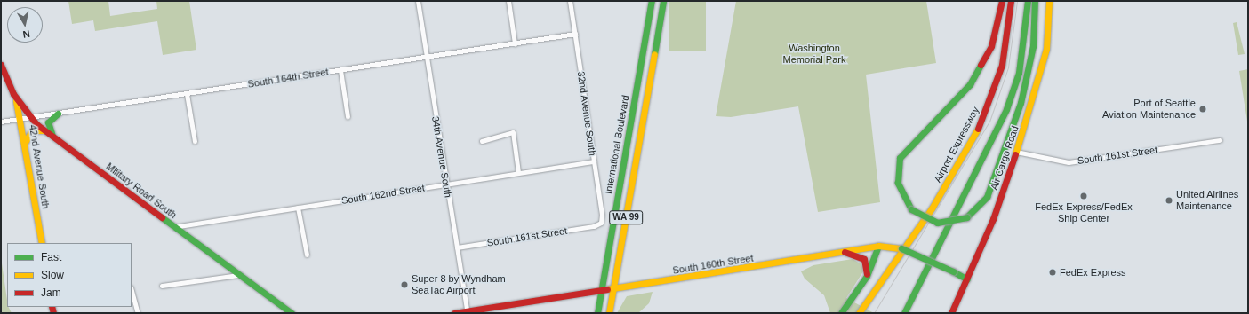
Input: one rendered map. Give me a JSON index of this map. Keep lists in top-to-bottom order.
{
  "streets": {
    "main road": [
      "International Boulevard",
      "Airport Expressway",
      "Air Cargo Road",
      "42nd Avenue South",
      "Military Road South",
      "WA 99",
      "South 160th Street"
    ],
    "street": [
      "South 164th Street",
      "32nd Avenue South",
      "South 161st Street",
      "34th Avenue South",
      "South 162nd Street"
    ]
  },
  "crossings": [
    ["South 164th Street", "32nd Avenue South"],
    ["South 164th Street", "34th Avenue South"],
    ["South 164th Street", "42nd Avenue South"],
    ["South 164th Street", "Military Road South"],
    ["32nd Avenue South", "South 161st Street"],
    ["32nd Avenue South", "South 162nd Street"],
    ["International Boulevard", "South 160th Street"],
    ["South 161st Street", "34th Avenue South"],
    ["South 161st Street", "Air Cargo Road"],
    ["34th Avenue South", "South 162nd Street"],
    ["34th Avenue South", "South 160th Street"],
    ["Air Cargo Road", "South 160th Street"],
    ["42nd Avenue South", "Military Road South"],
    ["Military Road South", "South 162nd Street"],
    ["WA 99", "South 160th Street"]
  ],
  "parks": ["Washington Memorial Park"],
  "places": [
    "Port of Seattle Aviation Maintenance",
    "FedEx Express/FedEx Ship Center",
    "United Airlines Maintenance",
    "FedEx Express",
    "Super 8 by Wyndham SeaTac Airport"
  ],
  "legend": ["Fast", "Slow", "Jam"],
  "north": "bottom"
}
